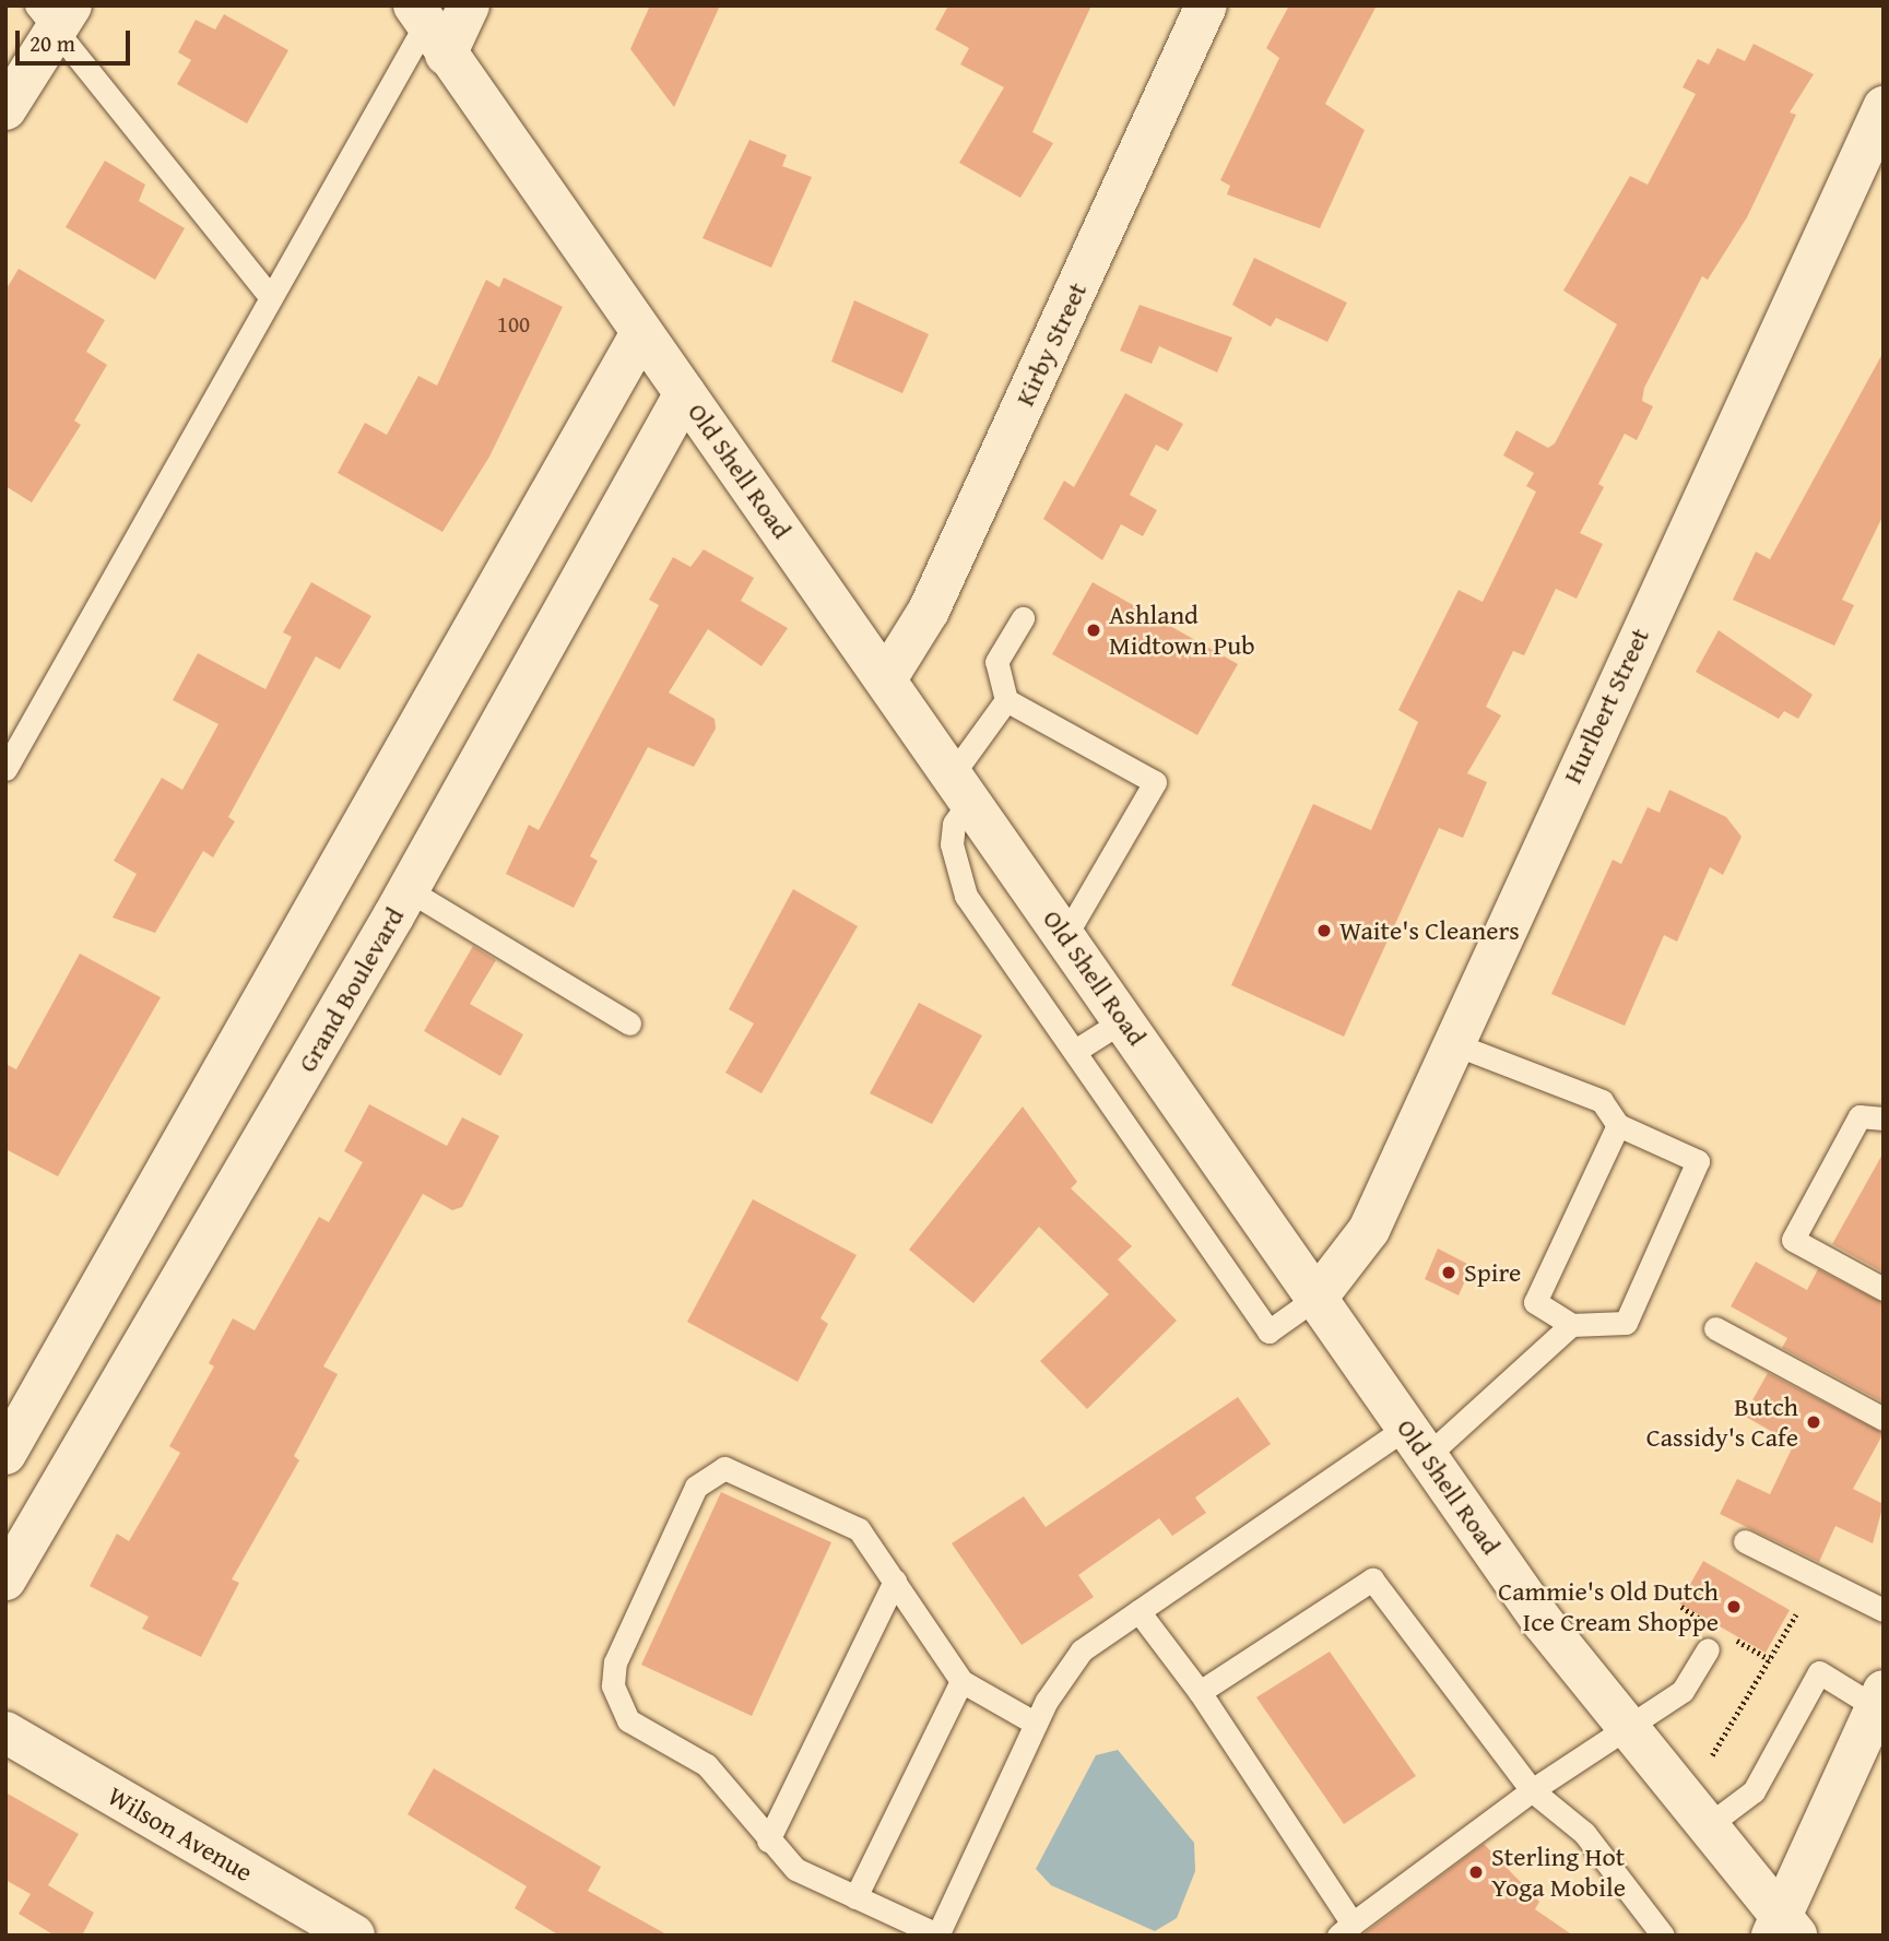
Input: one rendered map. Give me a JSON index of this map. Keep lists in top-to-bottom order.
{
  "streets": {
    "street": [
      "Kirby Street",
      "Old Shell Road",
      "Hurlbert Street",
      "Grand Boulevard",
      "Wilson Avenue"
    ]
  },
  "crossings": [
    ["Kirby Street", "Old Shell Road"],
    ["Old Shell Road", "Hurlbert Street"],
    ["Old Shell Road", "Grand Boulevard"]
  ],
  "places": [
    "Ashland Midtown Pub",
    "Waite's Cleaners",
    "Spire",
    "Butch Cassidy's Cafe",
    "Cammie's Old Dutch Ice Cream Shoppe",
    "Sterling Hot Yoga Mobile"
  ],
  "house_numbers": ["100"],
  "scale_bar": "20 m"
}
